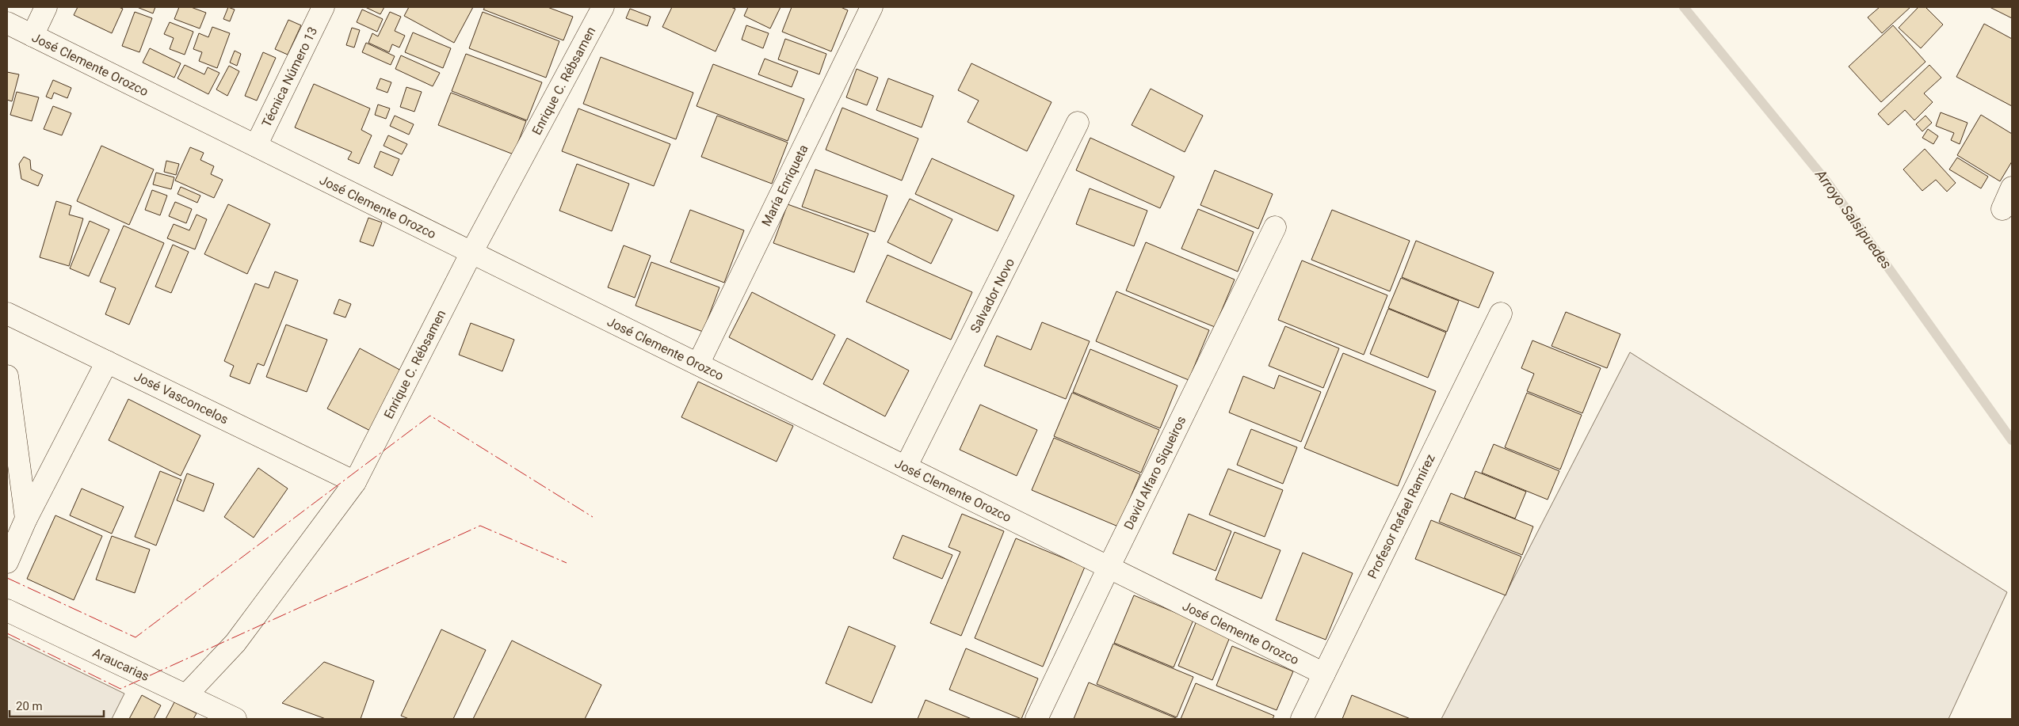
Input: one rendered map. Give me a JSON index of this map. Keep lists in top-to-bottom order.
{
  "streets": {
    "street": [
      "José Clemente Orozco",
      "Técnica Número 13",
      "Enrique C. Rébsamen",
      "María Enriqueta",
      "Salvador Novo",
      "José Vasconcelos",
      "David Alfaro Siqueiros",
      "Profesor Rafael Ramírez",
      "Araucarias"
    ]
  },
  "crossings": [
    ["José Clemente Orozco", "Técnica Número 13"],
    ["José Clemente Orozco", "Enrique C. Rébsamen"],
    ["José Clemente Orozco", "María Enriqueta"],
    ["José Clemente Orozco", "Salvador Novo"],
    ["José Clemente Orozco", "David Alfaro Siqueiros"],
    ["José Clemente Orozco", "Profesor Rafael Ramírez"],
    ["Enrique C. Rébsamen", "José Vasconcelos"],
    ["Enrique C. Rébsamen", "Araucarias"]
  ],
  "water": ["Arroyo Salsipuedes"],
  "scale_bar": "20 m"
}
